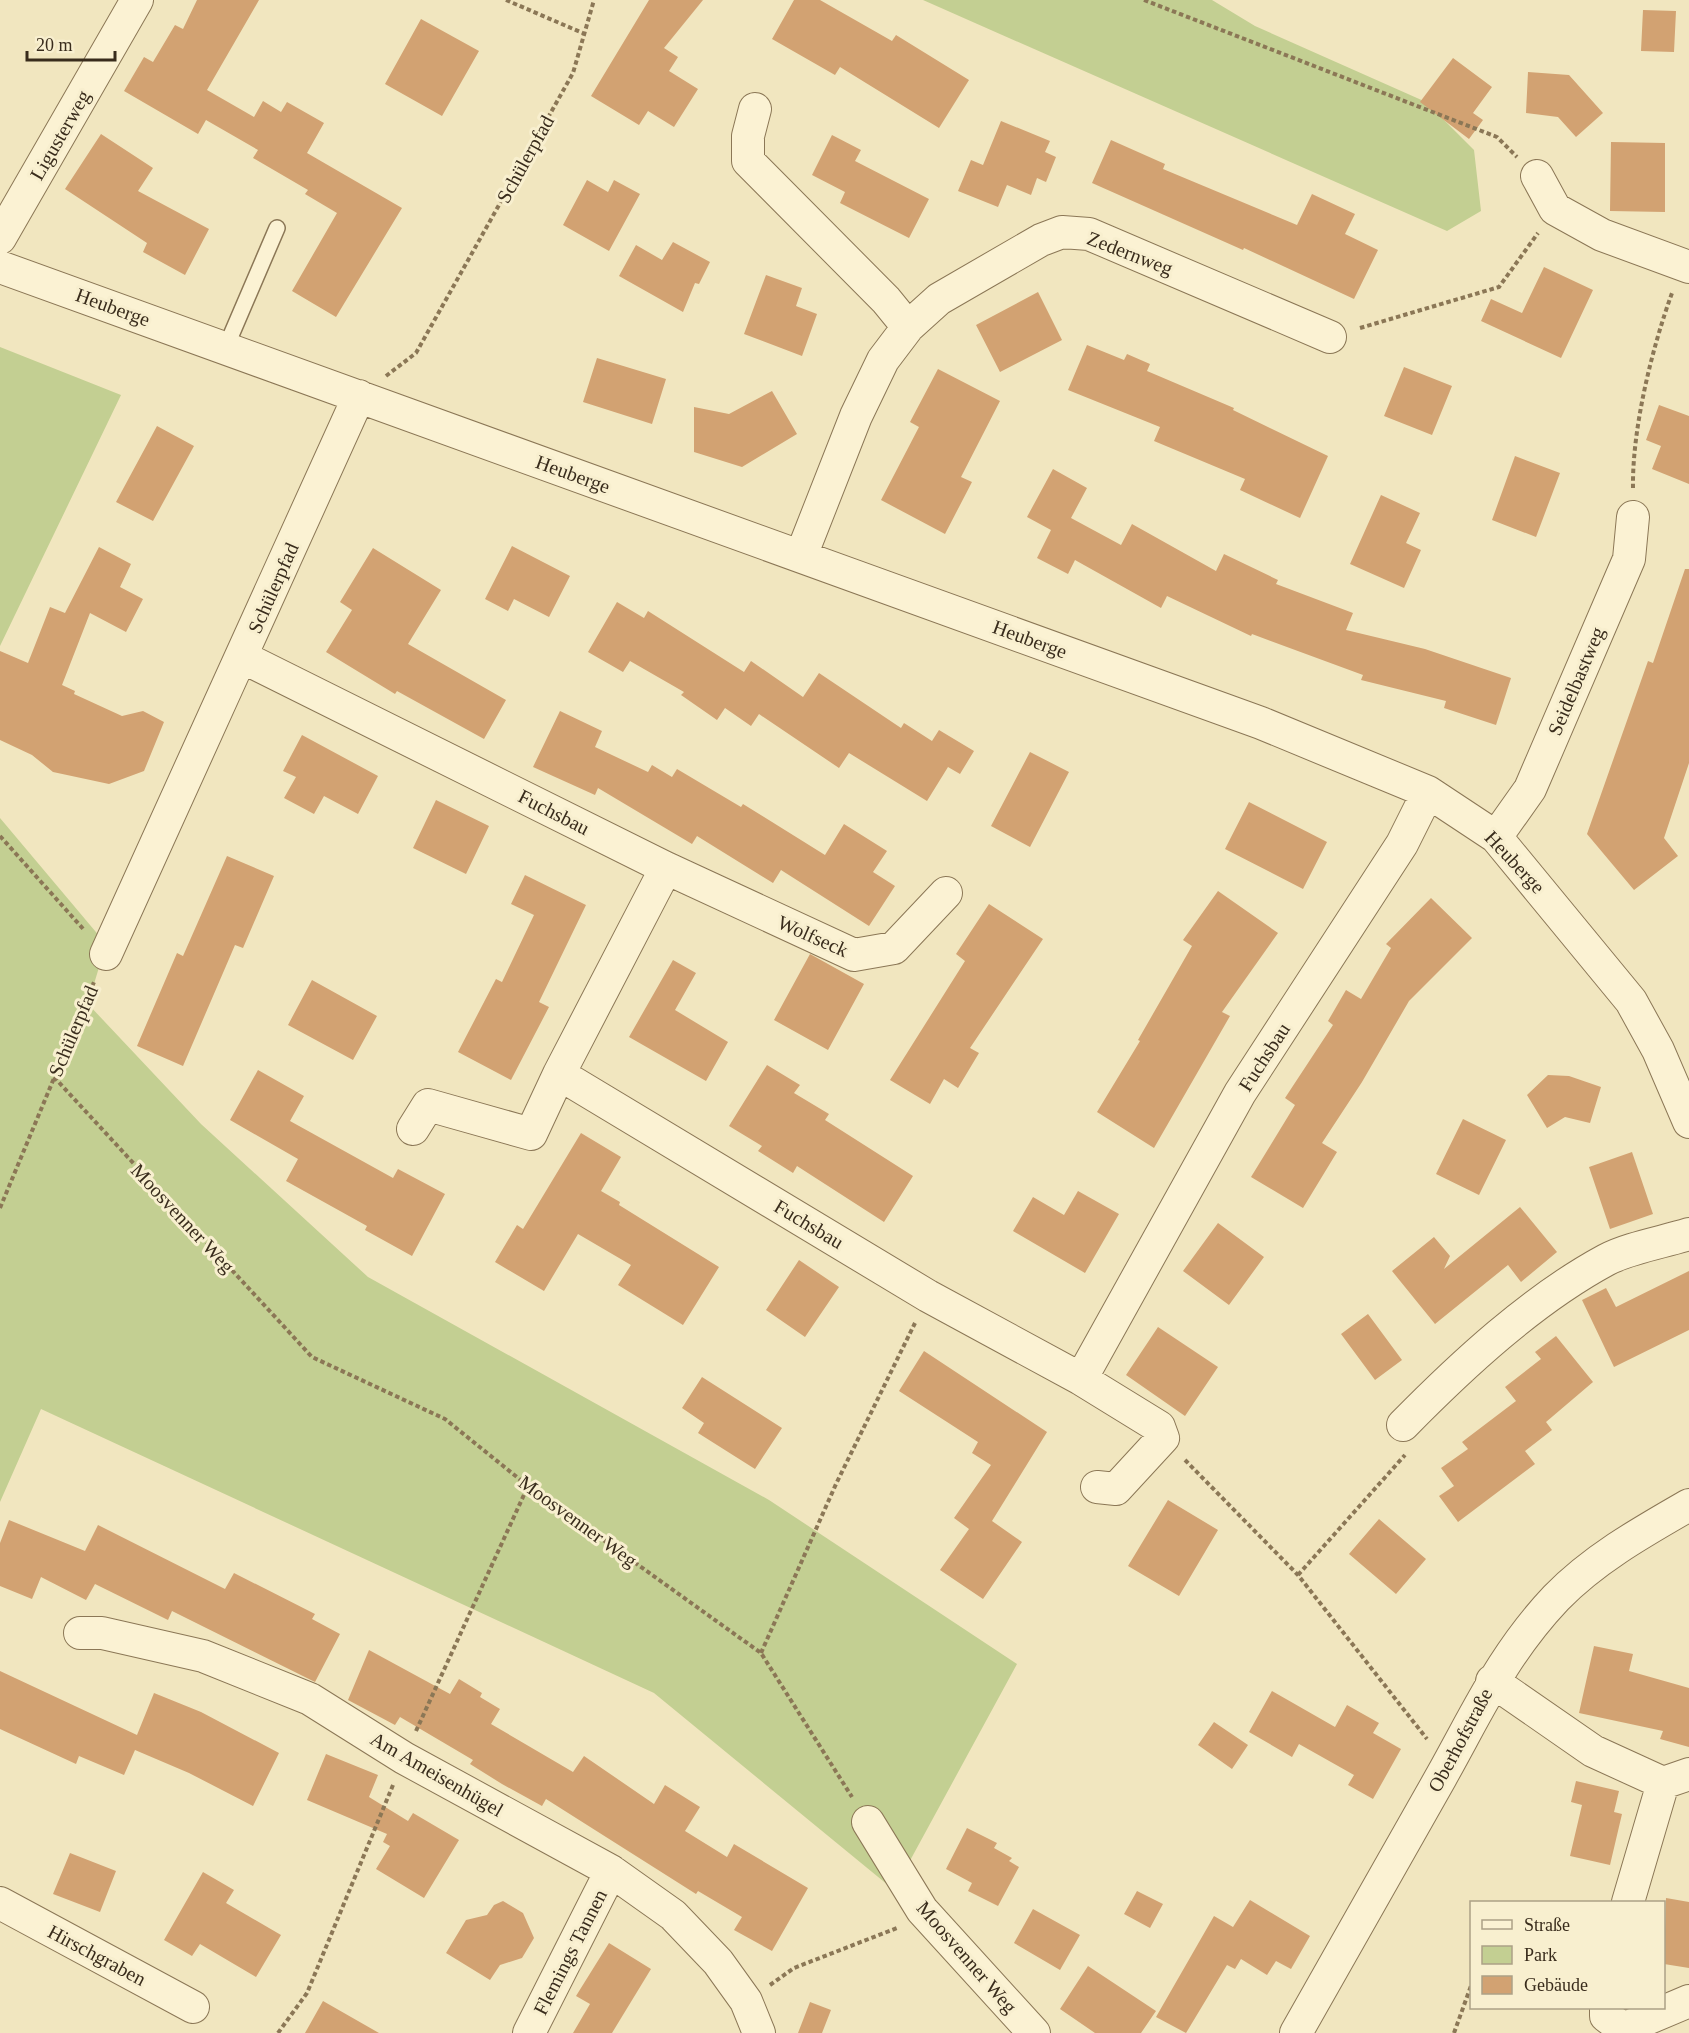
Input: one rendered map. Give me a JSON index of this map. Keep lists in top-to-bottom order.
{
  "streets": {
    "street": [
      "Ligusterweg",
      "Schülerpfad",
      "Zedernweg",
      "Heuberge",
      "Seidelbastweg",
      "Fuchsbau",
      "Wolfseck",
      "Moosvenner Weg",
      "Oberhofstraße",
      "Am Ameisenhügel",
      "Flemings Tannen",
      "Hirschgraben"
    ]
  },
  "crossings": [
    ["Schülerpfad", "Heuberge"],
    ["Schülerpfad", "Fuchsbau"],
    ["Schülerpfad", "Moosvenner Weg"],
    ["Zedernweg", "Heuberge"],
    ["Heuberge", "Seidelbastweg"],
    ["Heuberge", "Fuchsbau"],
    ["Fuchsbau", "Wolfseck"],
    ["Am Ameisenhügel", "Flemings Tannen"]
  ],
  "legend": ["Straße", "Park", "Gebäude"],
  "scale_bar": "20 m"
}
